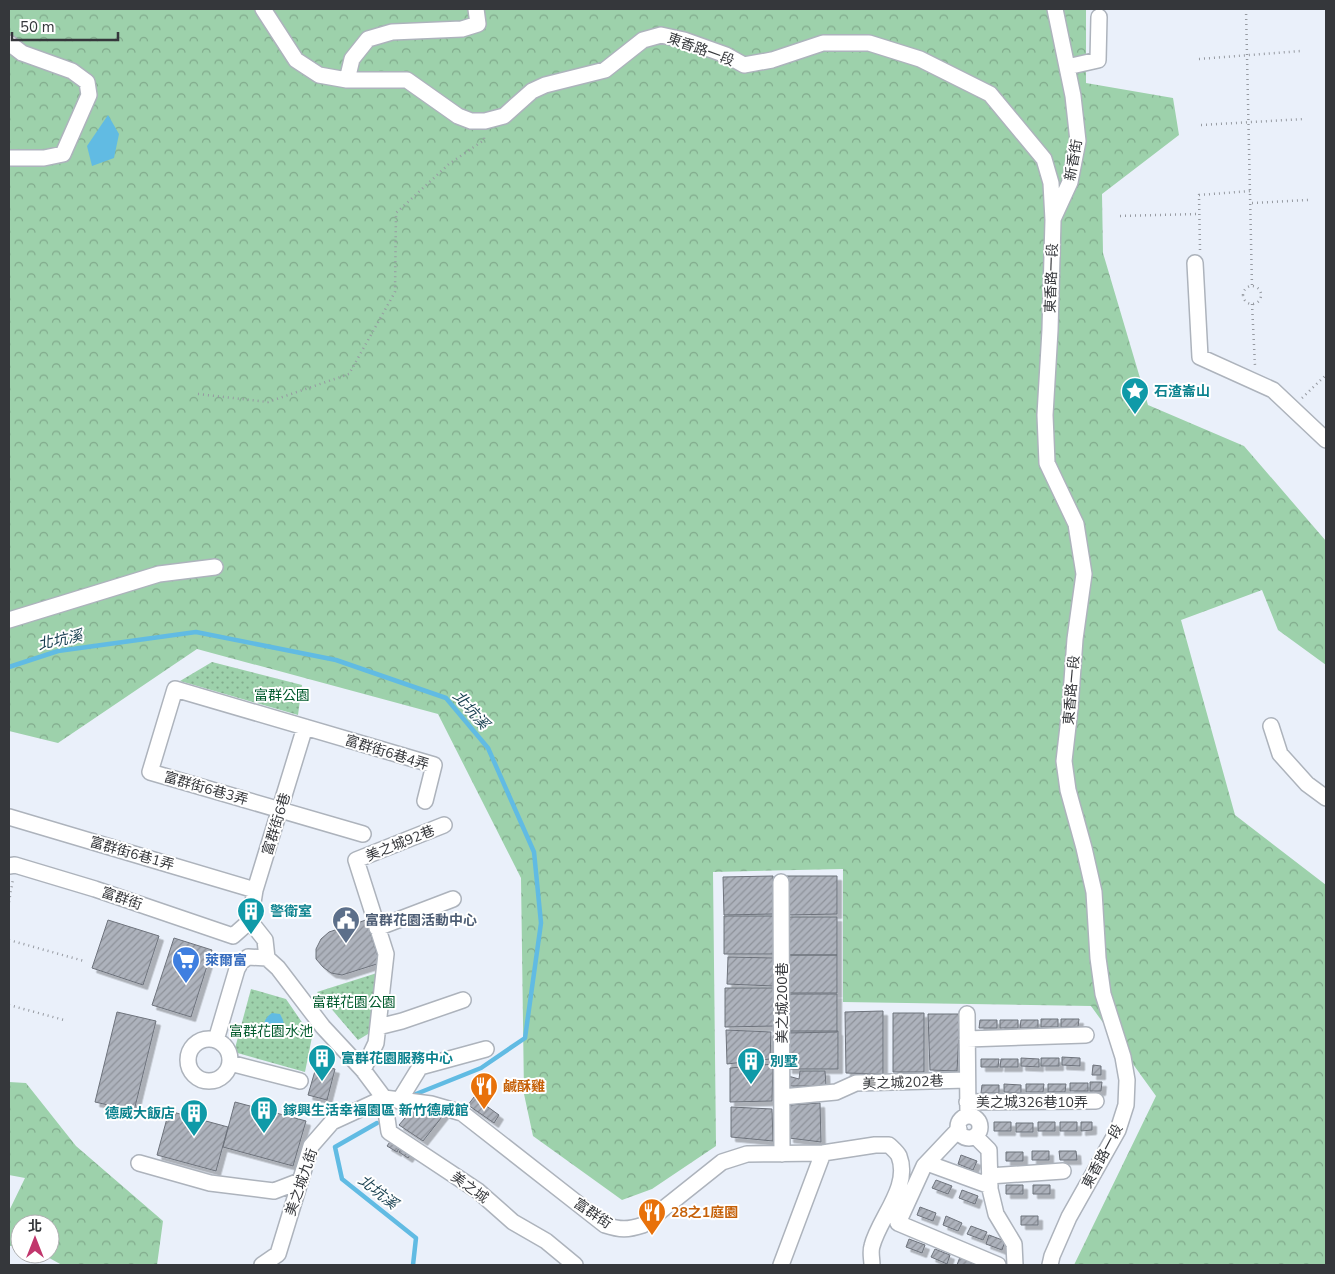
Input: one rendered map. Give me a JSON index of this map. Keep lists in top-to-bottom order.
{
  "streets": {
    "street": [
      "東香路一段",
      "新香街",
      "富群街6巷4弄",
      "富群街6巷3弄",
      "富群街6巷",
      "美之城92巷",
      "富群街6巷1弄",
      "富群街",
      "美之城200巷",
      "美之城202巷",
      "美之城326巷10弄",
      "美之城九街",
      "美之城"
    ]
  },
  "crossings": [
    ["東香路一段", "新香街"],
    ["富群街6巷4弄", "富群街6巷3弄"],
    ["富群街6巷4弄", "富群街6巷"],
    ["富群街6巷3弄", "富群街6巷"],
    ["富群街6巷", "富群街6巷1弄"],
    ["富群街", "美之城200巷"],
    ["富群街", "美之城九街"],
    ["富群街", "美之城"],
    ["美之城200巷", "美之城202巷"],
    ["美之城九街", "美之城"]
  ],
  "water": ["北坑溪"],
  "parks": ["富群公園", "富群花園公園", "富群花園水池"],
  "places": {
    "place": ["石渣崙山"],
    "building": [
      "警衛室",
      "富群花園服務中心",
      "別墅",
      "鎵興生活幸福園區 新竹德威館",
      "德威大飯店"
    ],
    "public building": ["富群花園活動中心"],
    "supermarket": ["萊爾富"],
    "restaurant": ["鹹酥雞", "28之1庭園"]
  },
  "scale_bar": "50 m",
  "north": "top"
}
